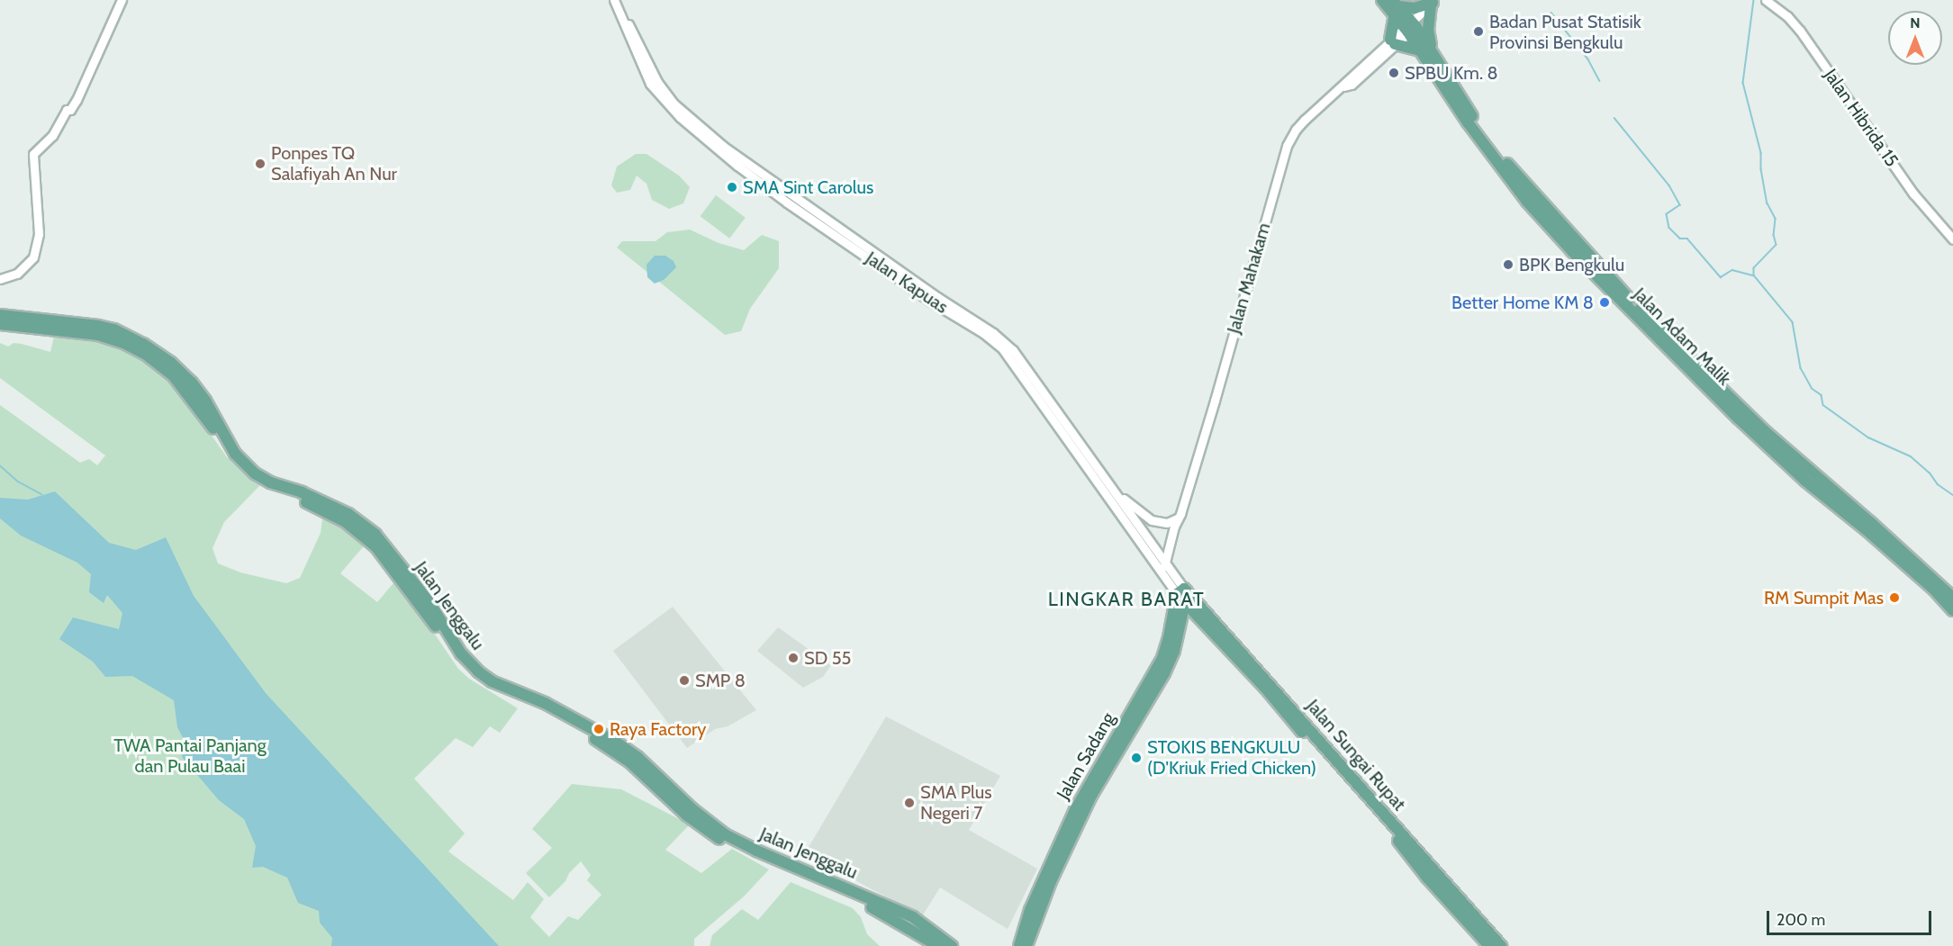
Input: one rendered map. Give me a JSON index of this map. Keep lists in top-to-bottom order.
{
  "streets": {
    "main road": [
      "Jalan Adam Malik",
      "Jalan Jenggalu",
      "Jalan Sungai Rupat",
      "Jalan Sadang"
    ],
    "street": ["Jalan Hibrida 15", "Jalan Mahakam", "Jalan Kapuas"]
  },
  "crossings": [
    ["Jalan Mahakam", "Jalan Kapuas"],
    ["Jalan Mahakam", "Jalan Adam Malik"],
    ["Jalan Kapuas", "Jalan Sungai Rupat"],
    ["Jalan Kapuas", "Jalan Sadang"],
    ["Jalan Sungai Rupat", "Jalan Sadang"]
  ],
  "districts": ["LINGKAR BARAT"],
  "parks": ["TWA Pantai Panjang dan Pulau Baai"],
  "places": [
    "Badan Pusat Statisik Provinsi Bengkulu",
    "SPBU Km. 8",
    "Ponpes TQ Salafiyah An Nur",
    "SMA Sint Carolus",
    "BPK Bengkulu",
    "Better Home KM 8",
    "RM Sumpit Mas",
    "SD 55",
    "SMP 8",
    "Raya Factory",
    "STOKIS BENGKULU (D'Kriuk Fried Chicken)",
    "SMA Plus Negeri 7"
  ],
  "scale_bar": "200 m",
  "north": "top"
}
